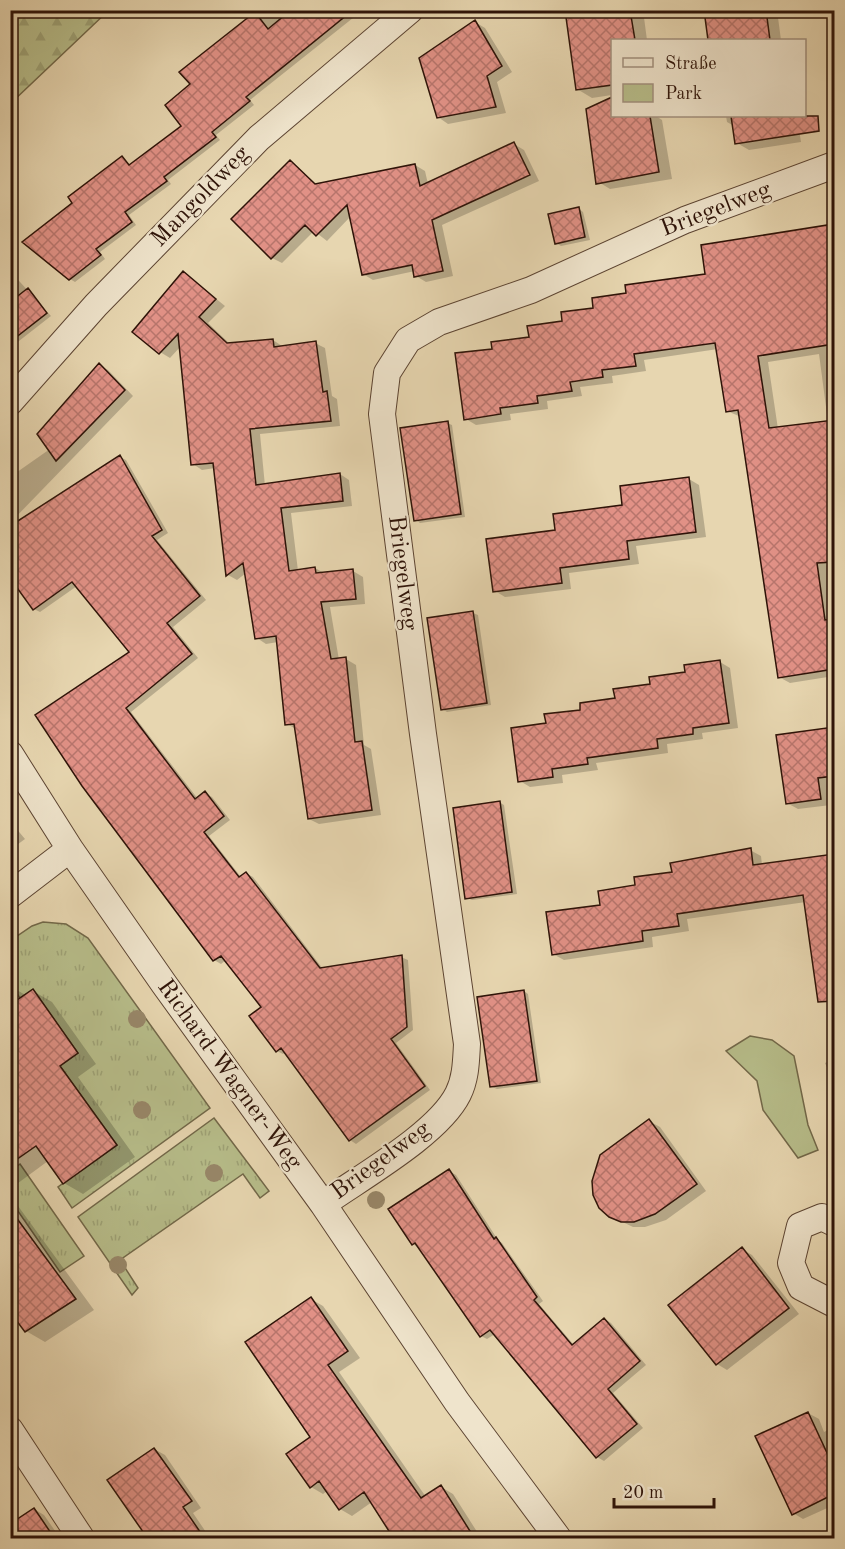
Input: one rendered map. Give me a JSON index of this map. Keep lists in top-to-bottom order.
{
  "streets": {
    "street": ["Mangoldweg", "Briegelweg", "Richard-Wagner-Weg"]
  },
  "crossings": [
    ["Briegelweg", "Richard-Wagner-Weg"]
  ],
  "legend": ["Straße", "Park"],
  "scale_bar": "20 m"
}
